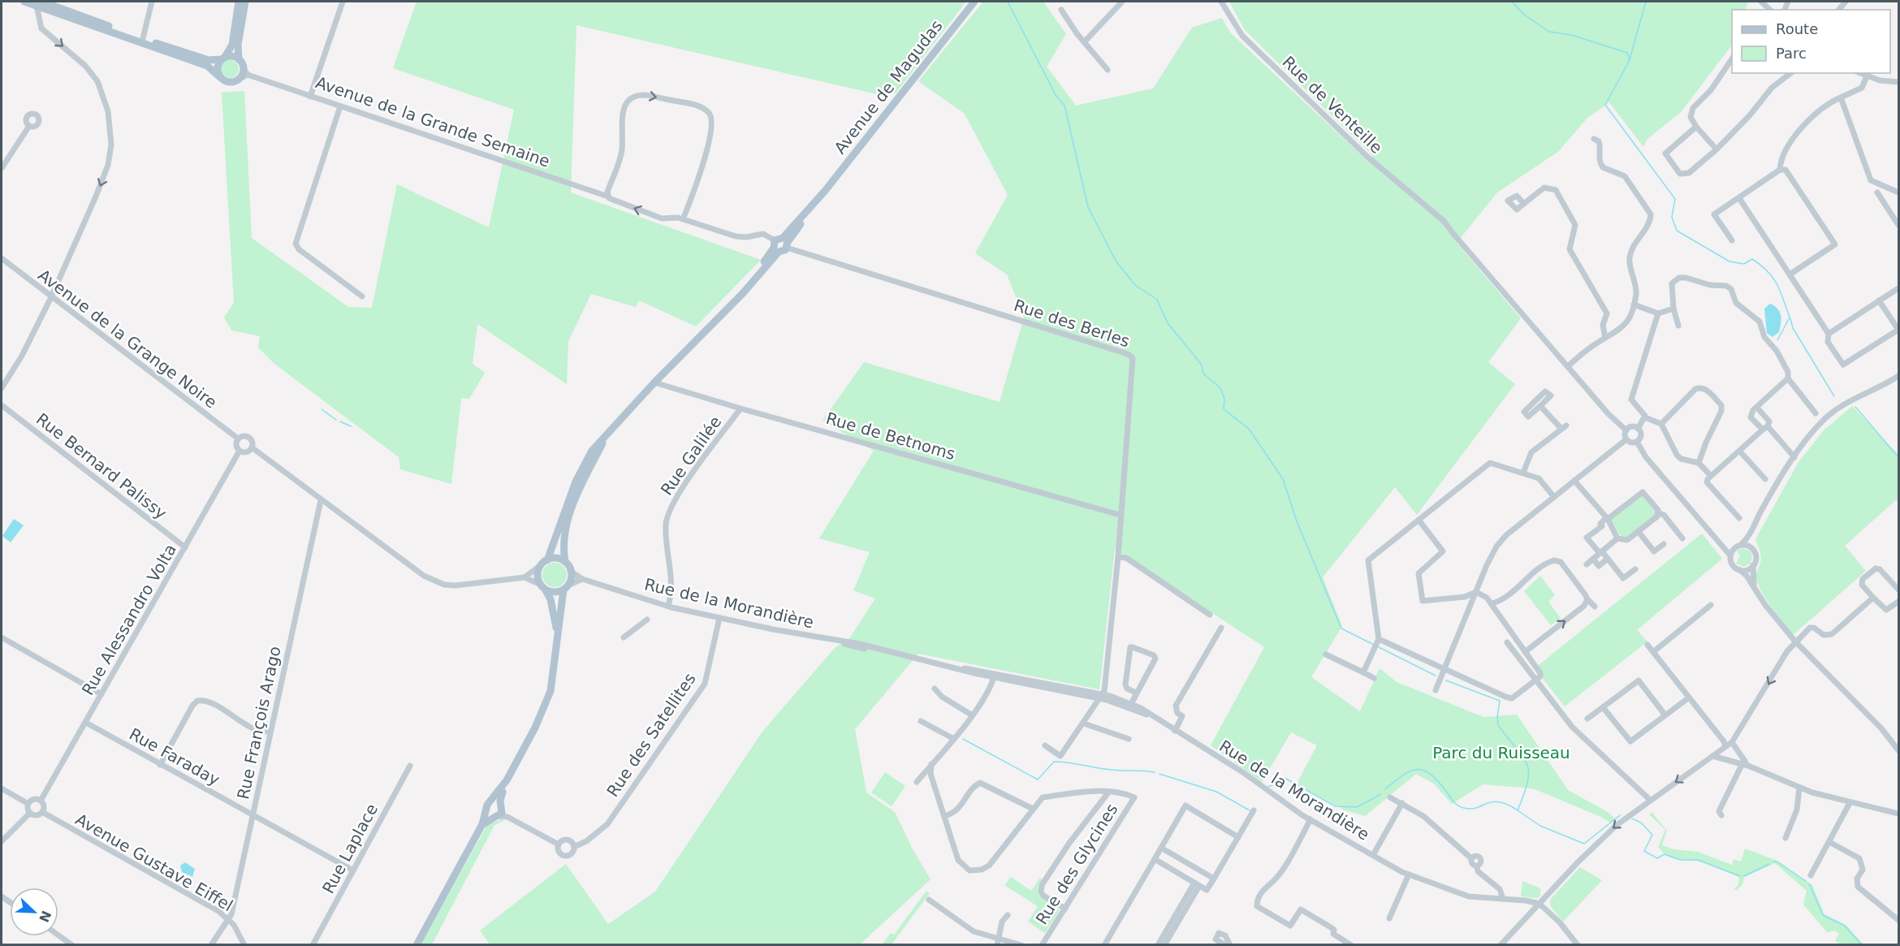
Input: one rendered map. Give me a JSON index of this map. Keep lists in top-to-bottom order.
{
  "streets": {
    "main road": ["Avenue de Magudas"],
    "street": [
      "Rue de Venteille",
      "Avenue de la Grande Semaine",
      "Rue des Berles",
      "Avenue de la Grange Noire",
      "Rue de Betnoms",
      "Rue Galilée",
      "Rue Bernard Palissy",
      "Rue de la Morandière",
      "Rue Alessandro Volta",
      "Rue François Arago",
      "Rue des Satellites",
      "Rue Faraday",
      "Rue Laplace",
      "Avenue Gustave Eiffel",
      "Rue des Glycines"
    ]
  },
  "crossings": [
    ["Avenue de Magudas", "Rue des Berles"],
    ["Rue des Berles", "Rue de Betnoms"],
    ["Rue des Berles", "Rue de la Morandière"],
    ["Avenue de la Grange Noire", "Rue Alessandro Volta"],
    ["Rue de Betnoms", "Rue Galilée"],
    ["Rue Galilée", "Rue de la Morandière"],
    ["Rue Bernard Palissy", "Rue Alessandro Volta"],
    ["Rue de la Morandière", "Rue des Satellites"],
    ["Rue Alessandro Volta", "Rue Faraday"],
    ["Rue Alessandro Volta", "Avenue Gustave Eiffel"],
    ["Rue François Arago", "Rue Faraday"],
    ["Rue François Arago", "Avenue Gustave Eiffel"],
    ["Rue Faraday", "Rue Laplace"]
  ],
  "parks": ["Parc du Ruisseau"],
  "legend": ["Route", "Parc"],
  "north": "bottom right"
}
